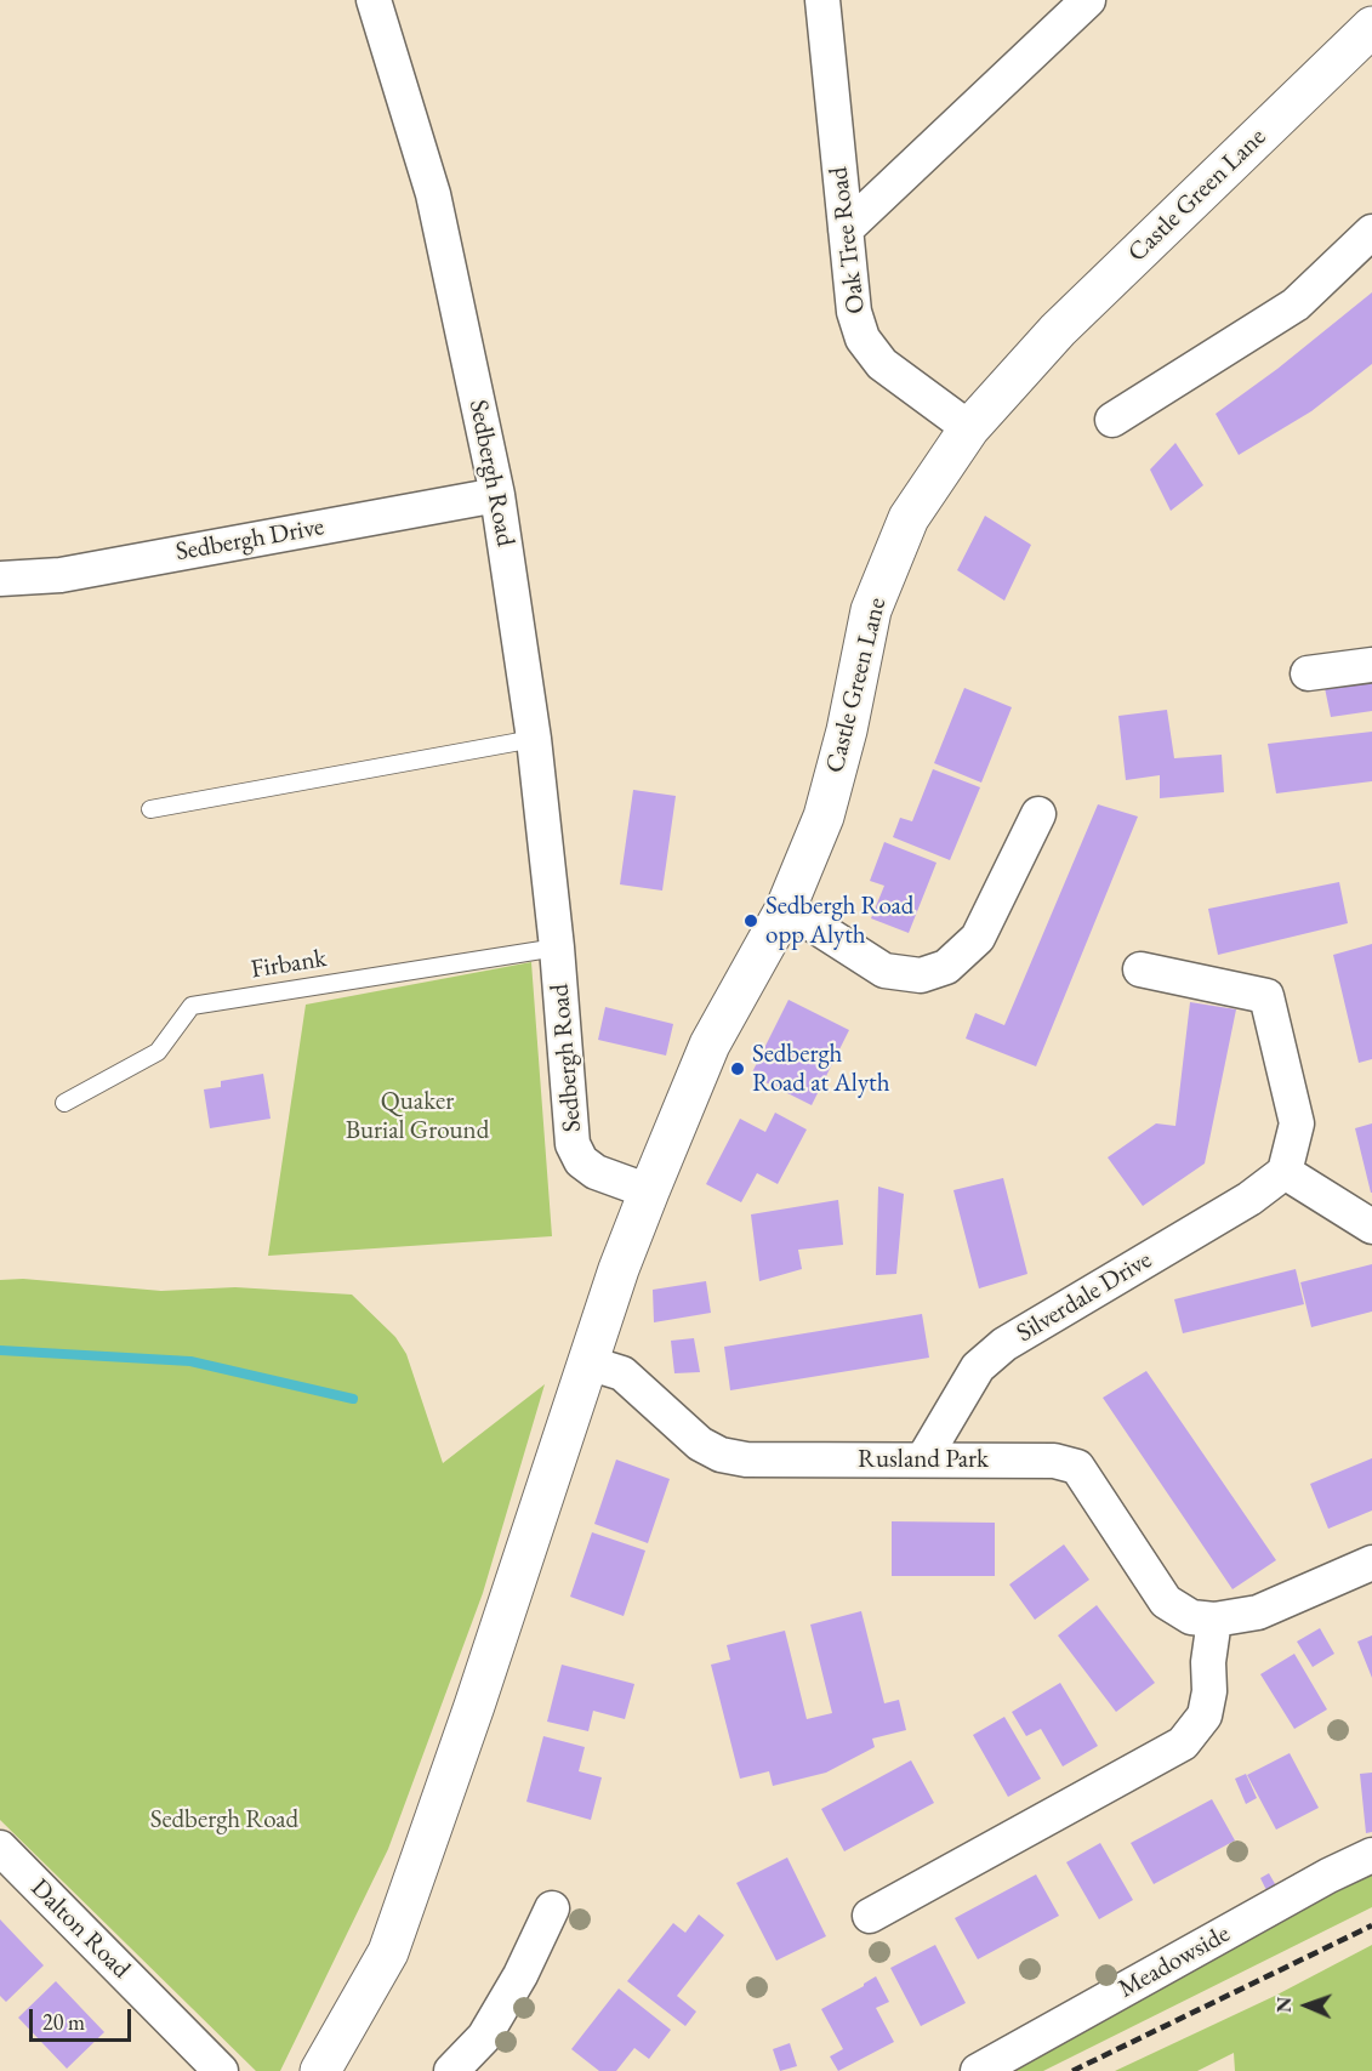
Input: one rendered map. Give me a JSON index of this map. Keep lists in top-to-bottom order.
{
  "streets": {
    "highway": ["Castle Green Lane"],
    "street": [
      "Oak Tree Road",
      "Sedbergh Road",
      "Sedbergh Drive",
      "Silverdale Drive",
      "Rusland Park",
      "Dalton Road",
      "Meadowside"
    ],
    "lane": ["Firbank"]
  },
  "crossings": [
    ["Castle Green Lane", "Oak Tree Road"],
    ["Castle Green Lane", "Sedbergh Road"],
    ["Sedbergh Road", "Sedbergh Drive"],
    ["Sedbergh Road", "Firbank"],
    ["Silverdale Drive", "Rusland Park"]
  ],
  "parks": ["Quaker Burial Ground", "Sedbergh Road"],
  "places": ["Sedbergh Road opp Alyth", "Sedbergh Road at Alyth"],
  "scale_bar": "20 m",
  "north": "left"
}
